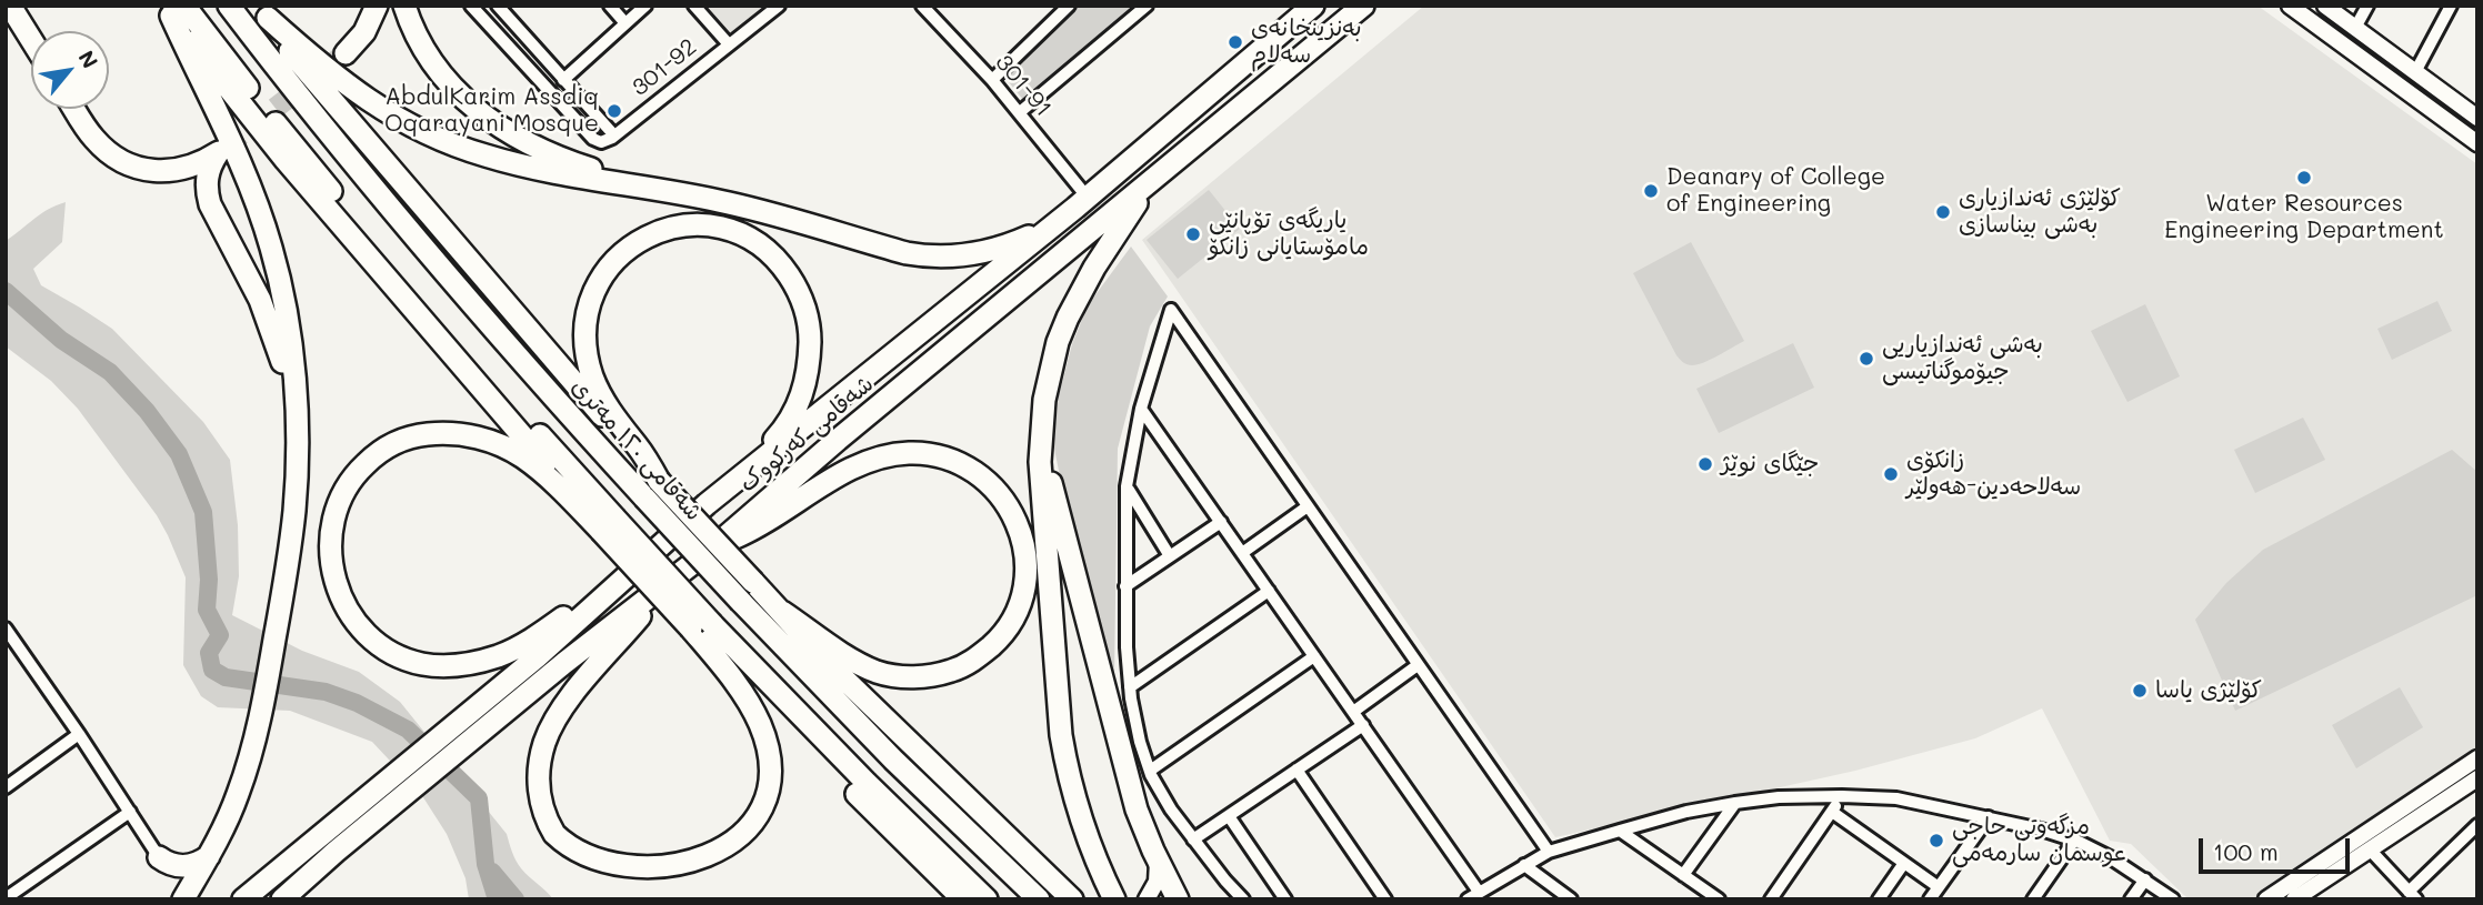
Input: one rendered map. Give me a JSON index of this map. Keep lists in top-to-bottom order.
{
  "streets": {
    "highway": ["شەقامی کەرکووک", "شەقامی ١٢٠ مەتری"],
    "street": ["301-92", "301-91"]
  },
  "crossings": [
    ["301-91", "شەقامی کەرکووک"]
  ],
  "places": [
    "بەنزینخانەی سەلام",
    "AbdulKarim Assdiq Oqarayani Mosque",
    "Water Resources Engineering Department",
    "Deanary of College of Engineering",
    "کۆلێژی ئەندازیاری بەشی بیناسازی",
    "یاریگەی تۆپانێی مامۆستایانی زانکۆ",
    "بەشی ئەندازیاریی جیۆموگناتیسی",
    "جێگای نوێژ",
    "زانکۆی سەلاحەدین-هەولێر",
    "کۆلێژی یاسا",
    "مزگەوتی حاجی عوسمان سارمەمی"
  ],
  "scale_bar": "100 m",
  "north": "top right"
}
